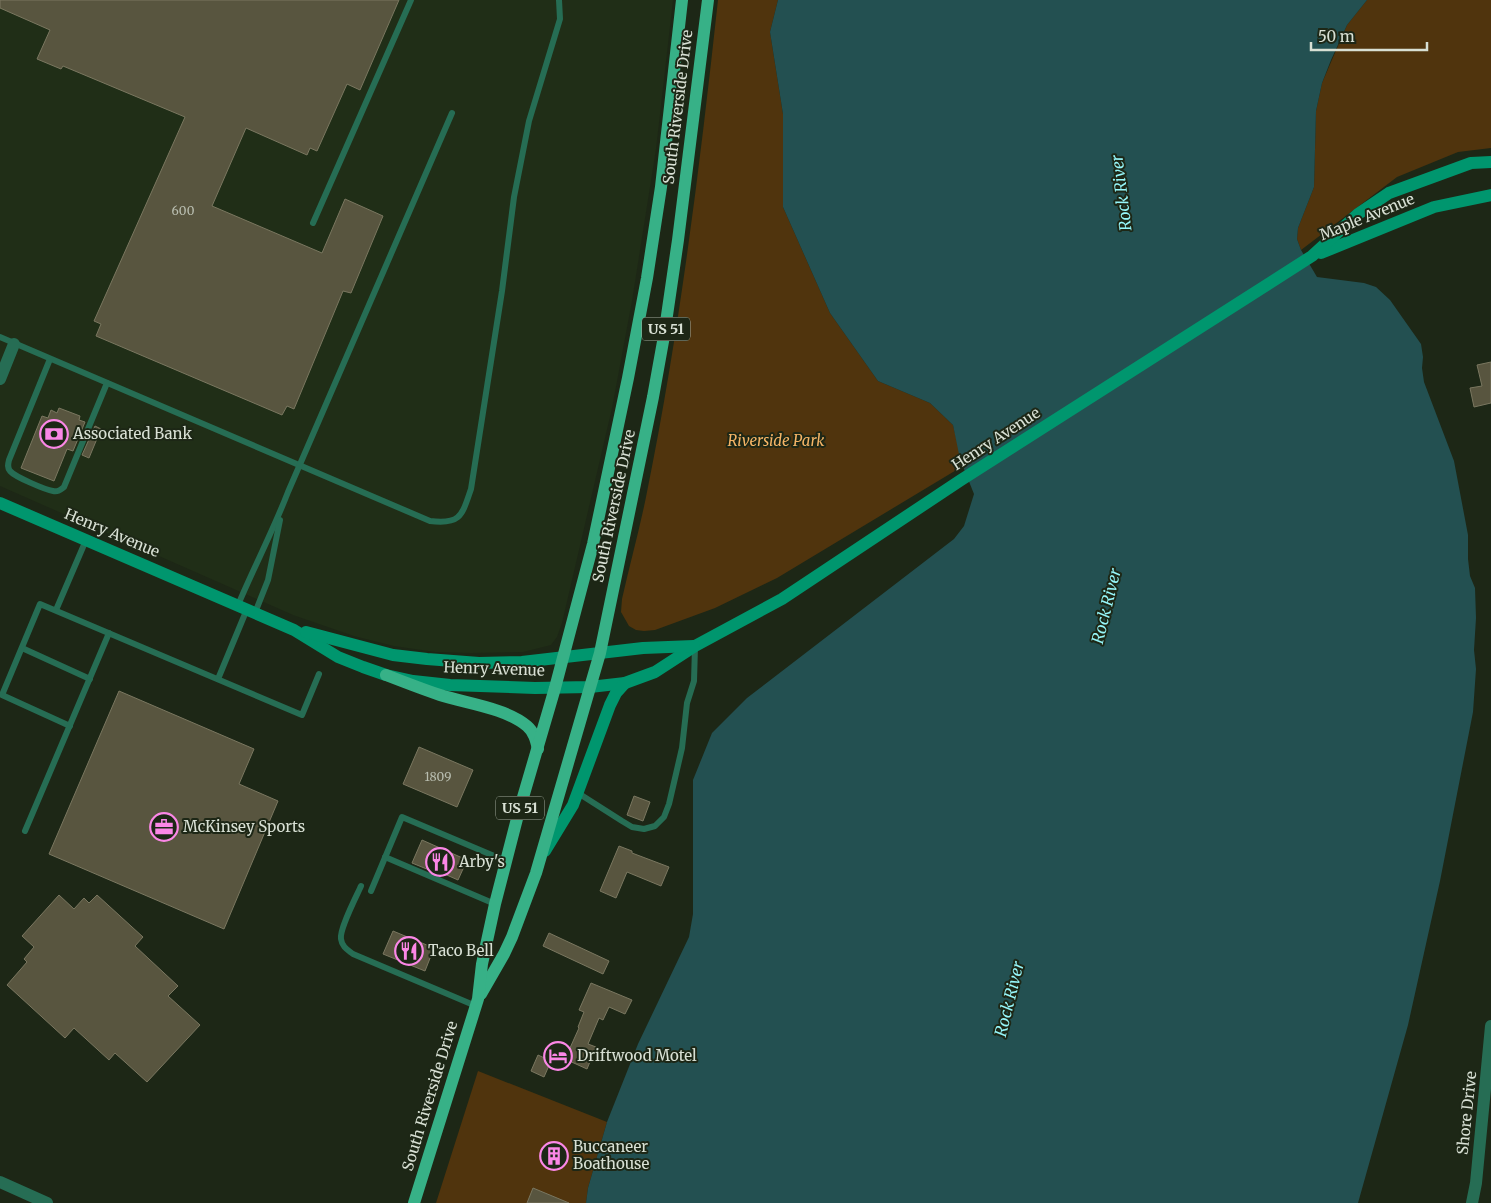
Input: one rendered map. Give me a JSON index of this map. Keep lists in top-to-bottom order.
{
  "streets": {
    "main road": ["South Riverside Drive", "US 51"],
    "street": ["Maple Avenue", "Henry Avenue", "Shore Drive"]
  },
  "crossings": [
    ["South Riverside Drive", "Henry Avenue"],
    ["Maple Avenue", "Henry Avenue"]
  ],
  "water": ["Rock River"],
  "parks": ["Riverside Park"],
  "places": {
    "bank": ["Associated Bank"],
    "office": ["McKinsey Sports"],
    "restaurant": ["Arby's", "Taco Bell"],
    "hotel": ["Driftwood Motel"],
    "building": ["Buccaneer Boathouse"]
  },
  "house_numbers": ["600", "1809"],
  "scale_bar": "50 m"
}
